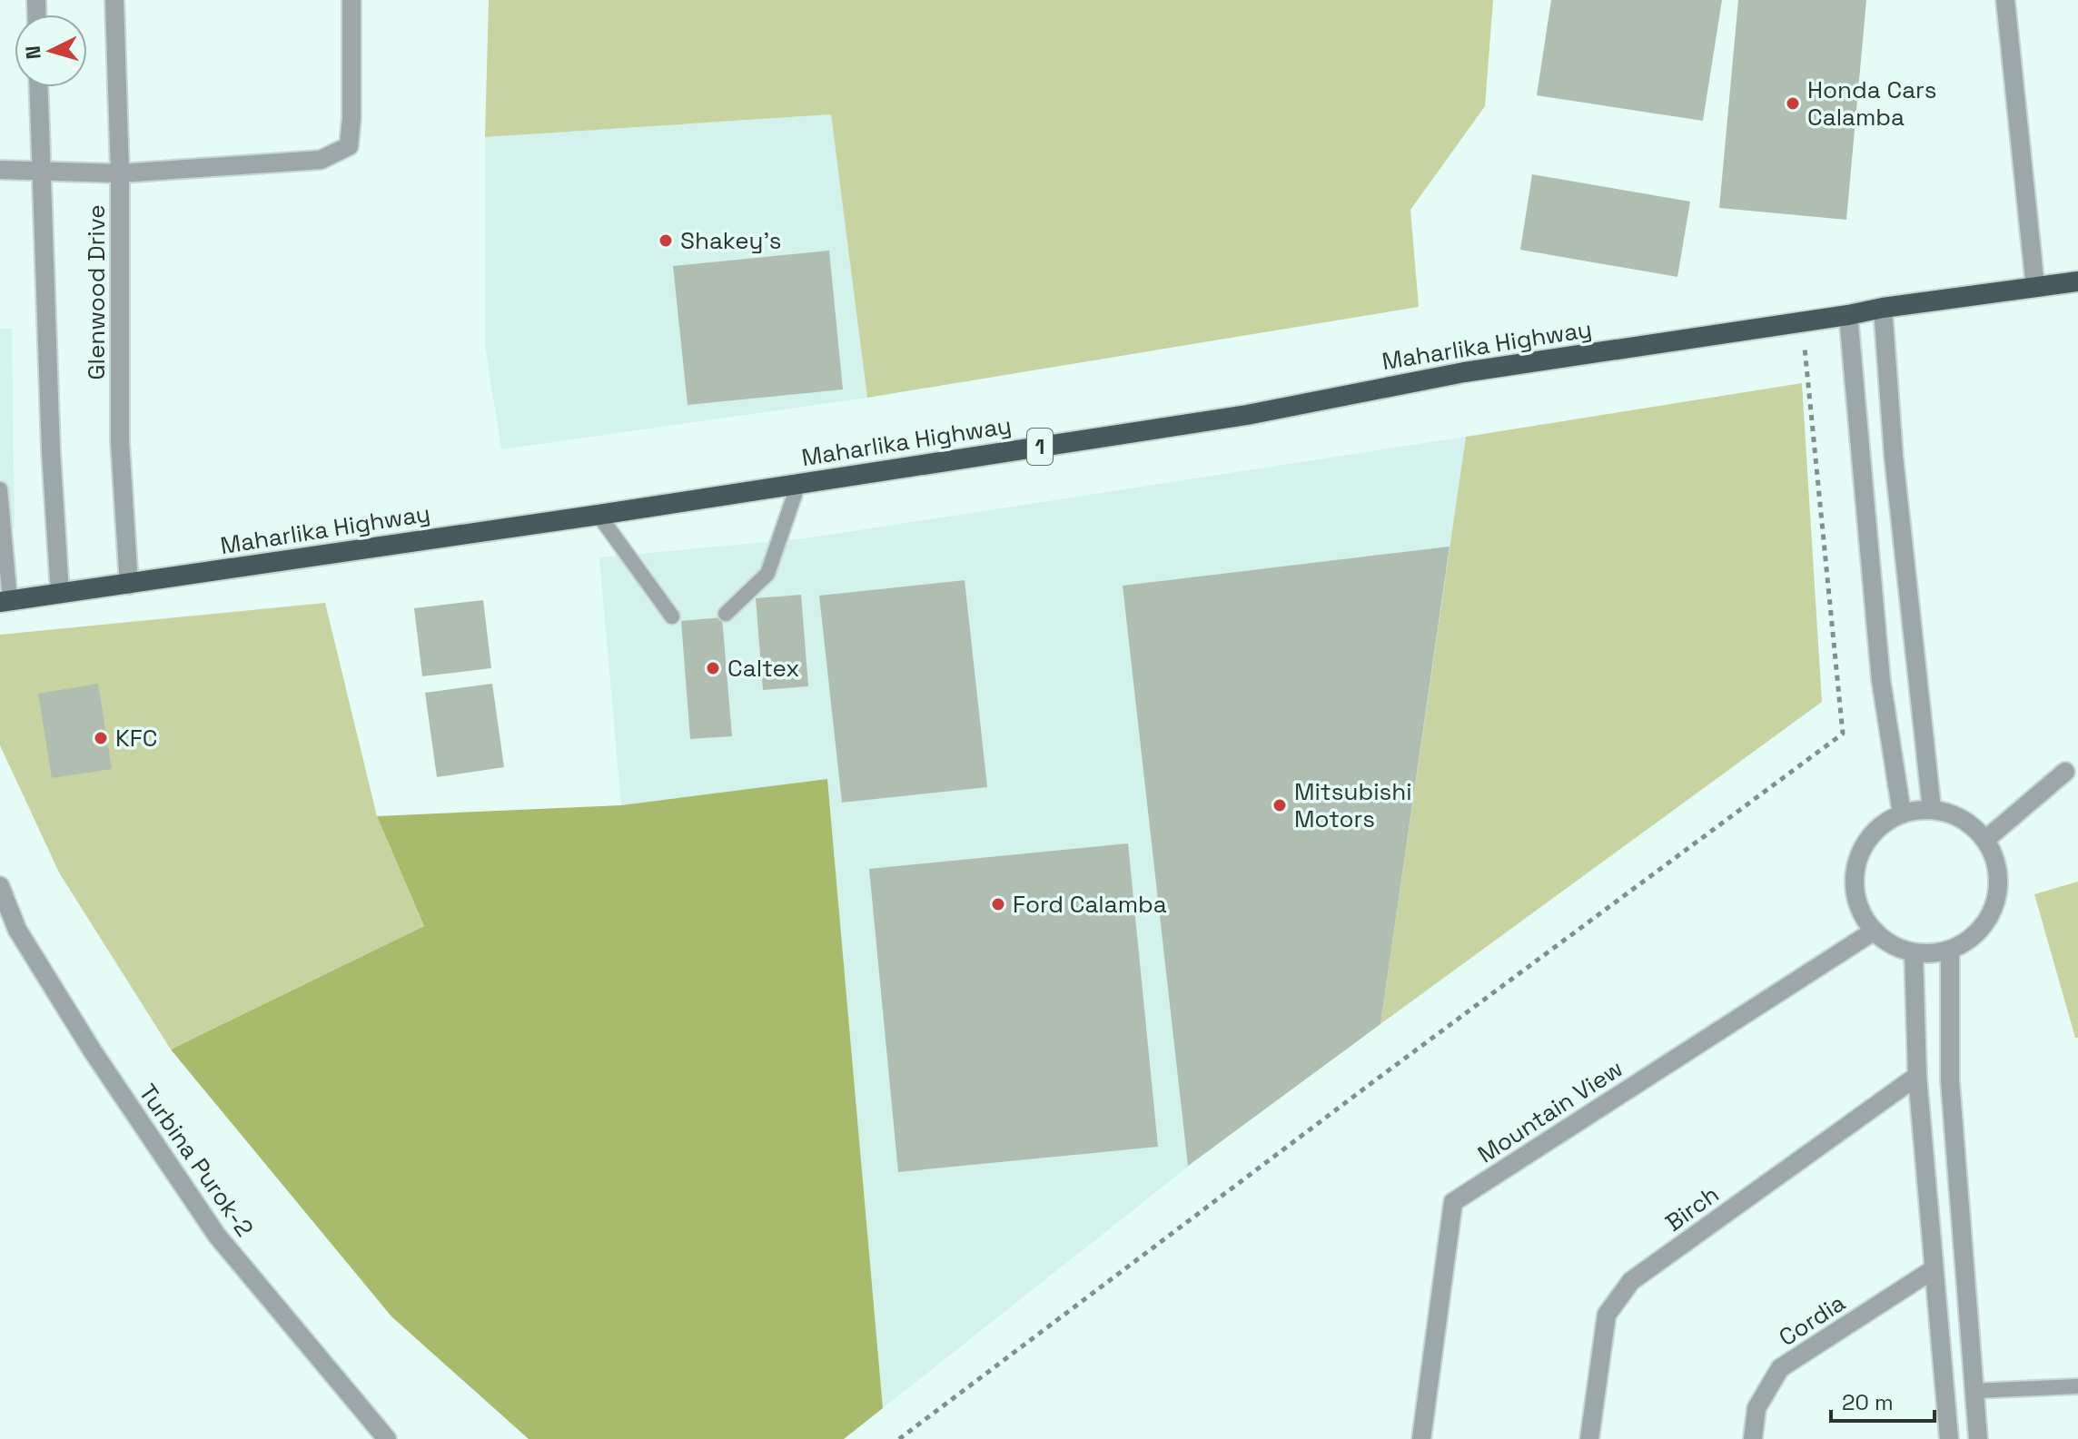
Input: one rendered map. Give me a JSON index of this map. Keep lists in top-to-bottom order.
{
  "streets": {
    "highway": ["Maharlika Highway", "1"],
    "street": [
      "Glenwood Drive",
      "Mountain View",
      "Turbina Purok-2",
      "Birch",
      "Cordia"
    ]
  },
  "crossings": [
    ["Glenwood Drive", "Maharlika Highway"]
  ],
  "places": [
    "Honda Cars Calamba",
    "Shakey's",
    "Caltex",
    "KFC",
    "Mitsubishi Motors",
    "Ford Calamba"
  ],
  "scale_bar": "20 m",
  "north": "left"
}
